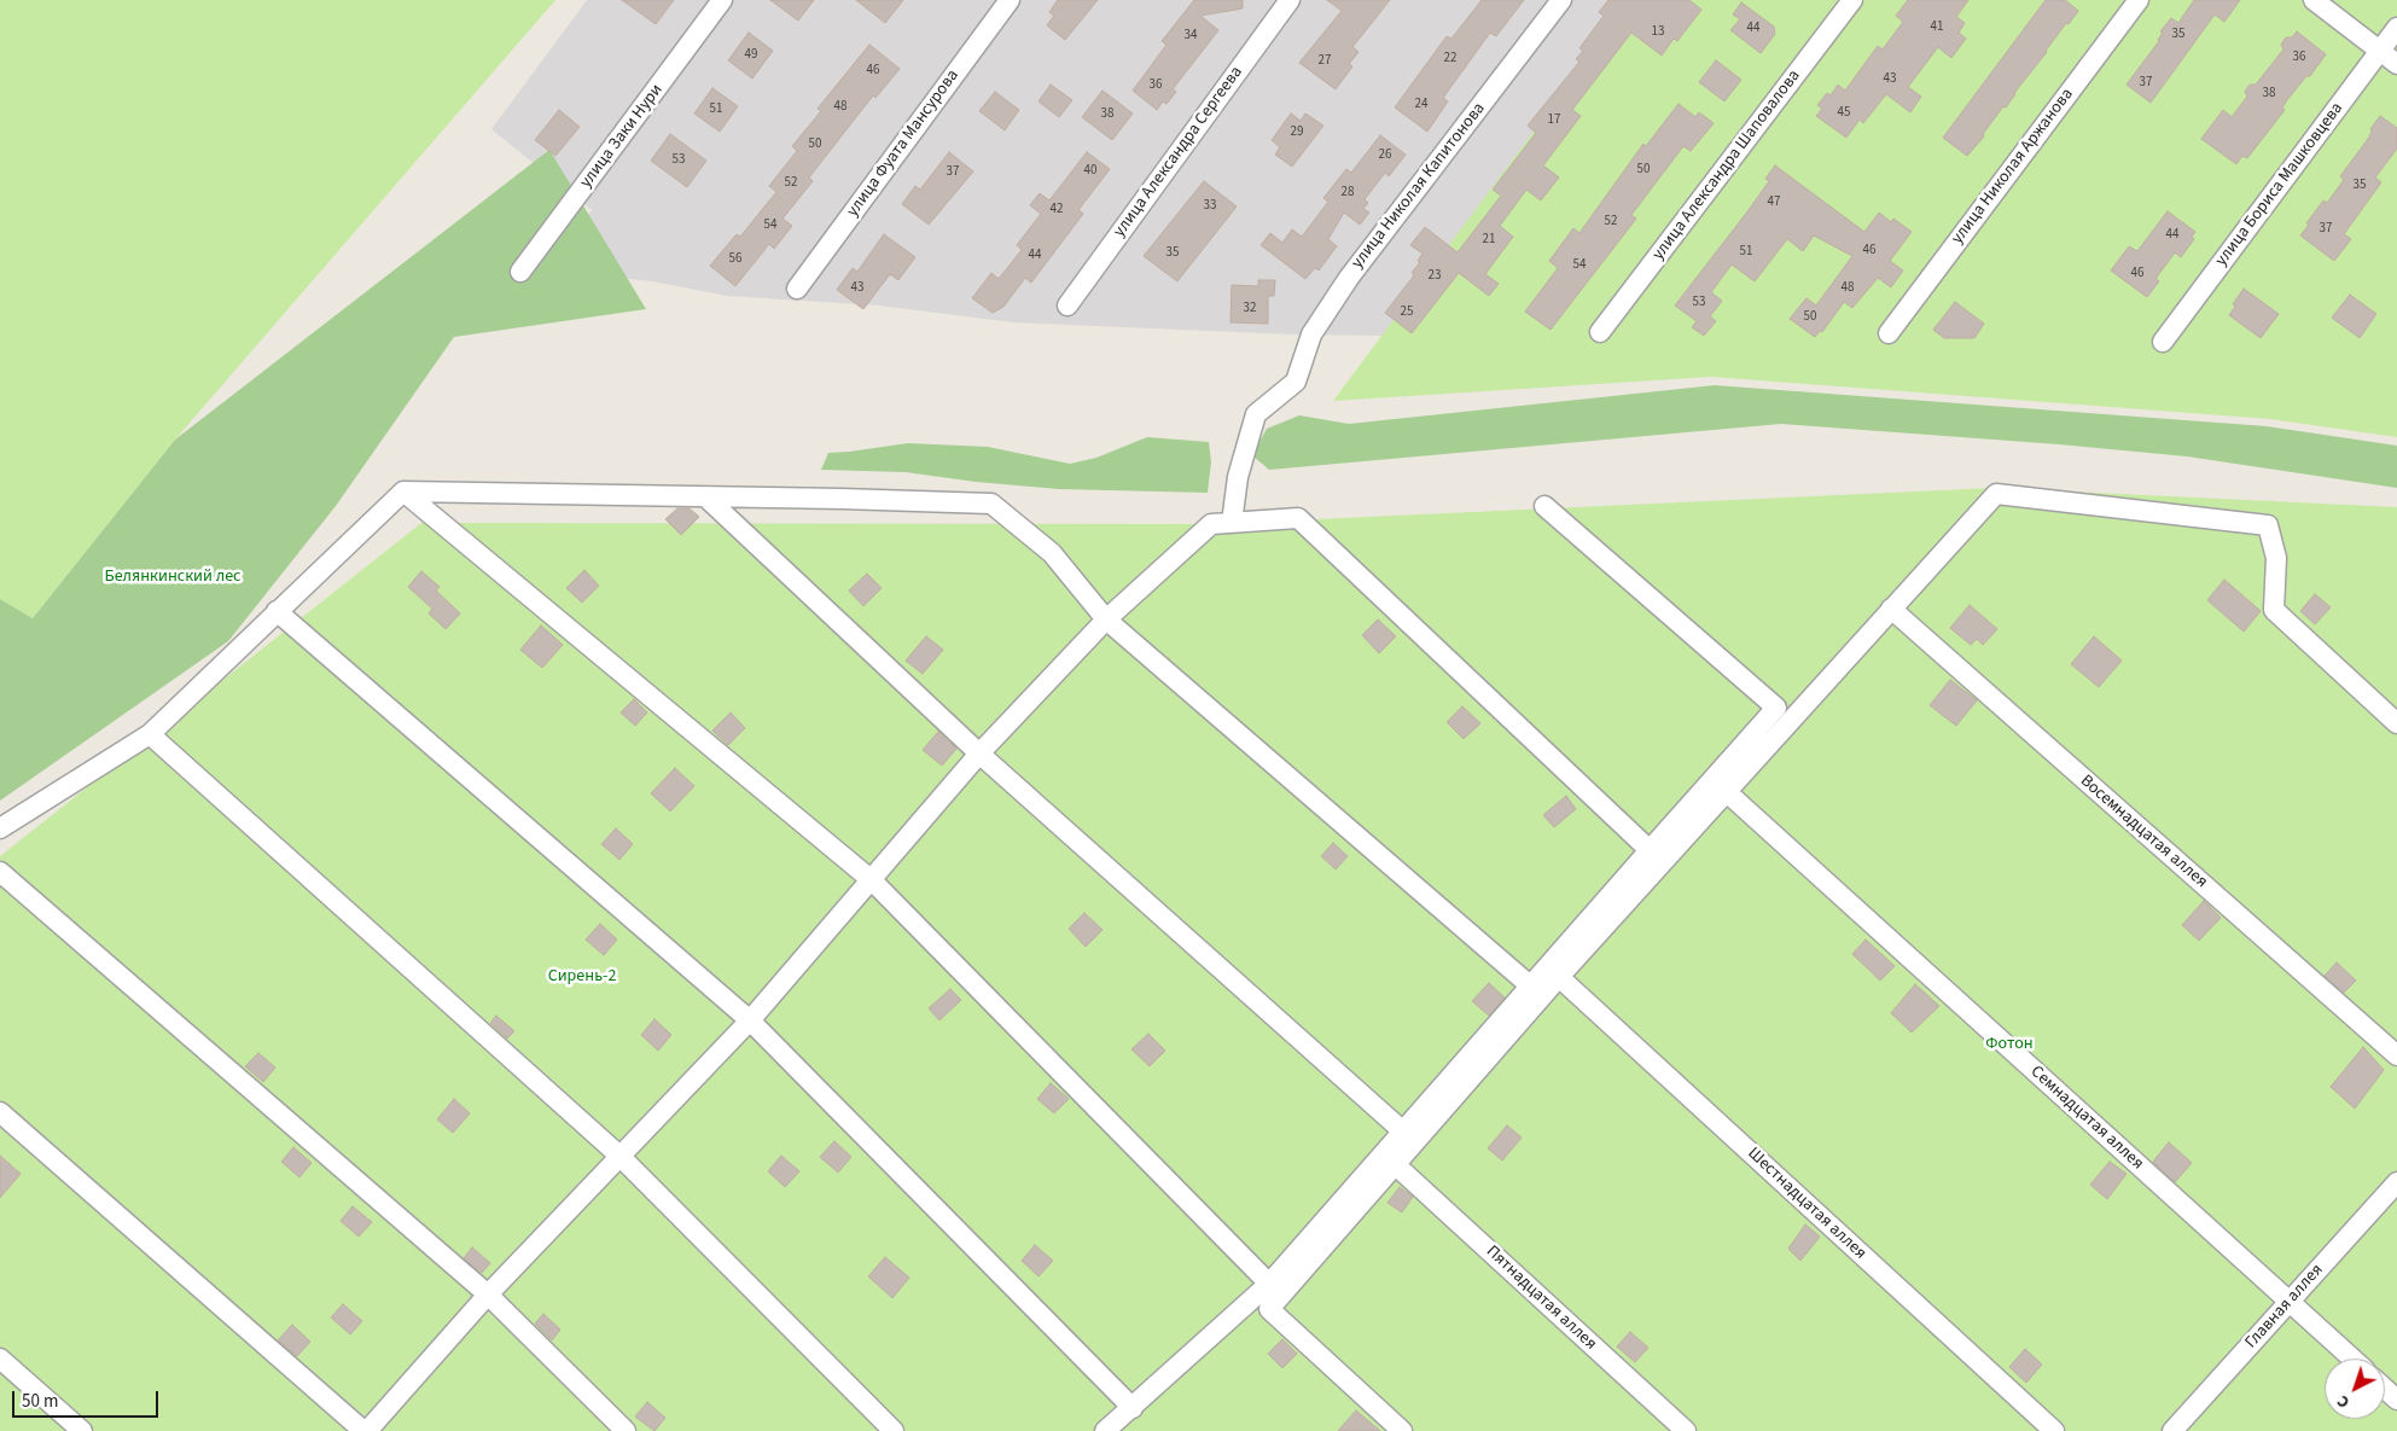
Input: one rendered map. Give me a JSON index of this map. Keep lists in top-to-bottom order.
{
  "streets": {
    "street": [
      "улица Заки Нури",
      "улица Фуата Мансурова",
      "улица Александра Сергеева",
      "улица Александра Шаповалова",
      "улица Николая Аржанова",
      "улица Бориса Машковцева",
      "улица Николая Капитонова",
      "Восемнадцатая аллея",
      "Семнадцатая аллея",
      "Шестнадцатая аллея",
      "Пятнадцатая аллея",
      "Главная аллея"
    ]
  },
  "crossings": [
    ["Семнадцатая аллея", "Главная аллея"]
  ],
  "parks": ["Белянкинский лес", "Сирень-2", "Фотон"],
  "house_numbers": [
    "41",
    "44",
    "13",
    "35",
    "34",
    "49",
    "36",
    "22",
    "27",
    "46",
    "43",
    "37",
    "36",
    "38",
    "24",
    "48",
    "51",
    "45",
    "38",
    "17",
    "29",
    "50",
    "26",
    "53",
    "50",
    "40",
    "37",
    "52",
    "35",
    "28",
    "47",
    "33",
    "42",
    "52",
    "54",
    "37",
    "44",
    "21",
    "46",
    "51",
    "35",
    "44",
    "56",
    "54",
    "46",
    "23",
    "43",
    "48",
    "53",
    "32",
    "25",
    "50"
  ],
  "scale_bar": "50 m",
  "north": "bottom left"
}
